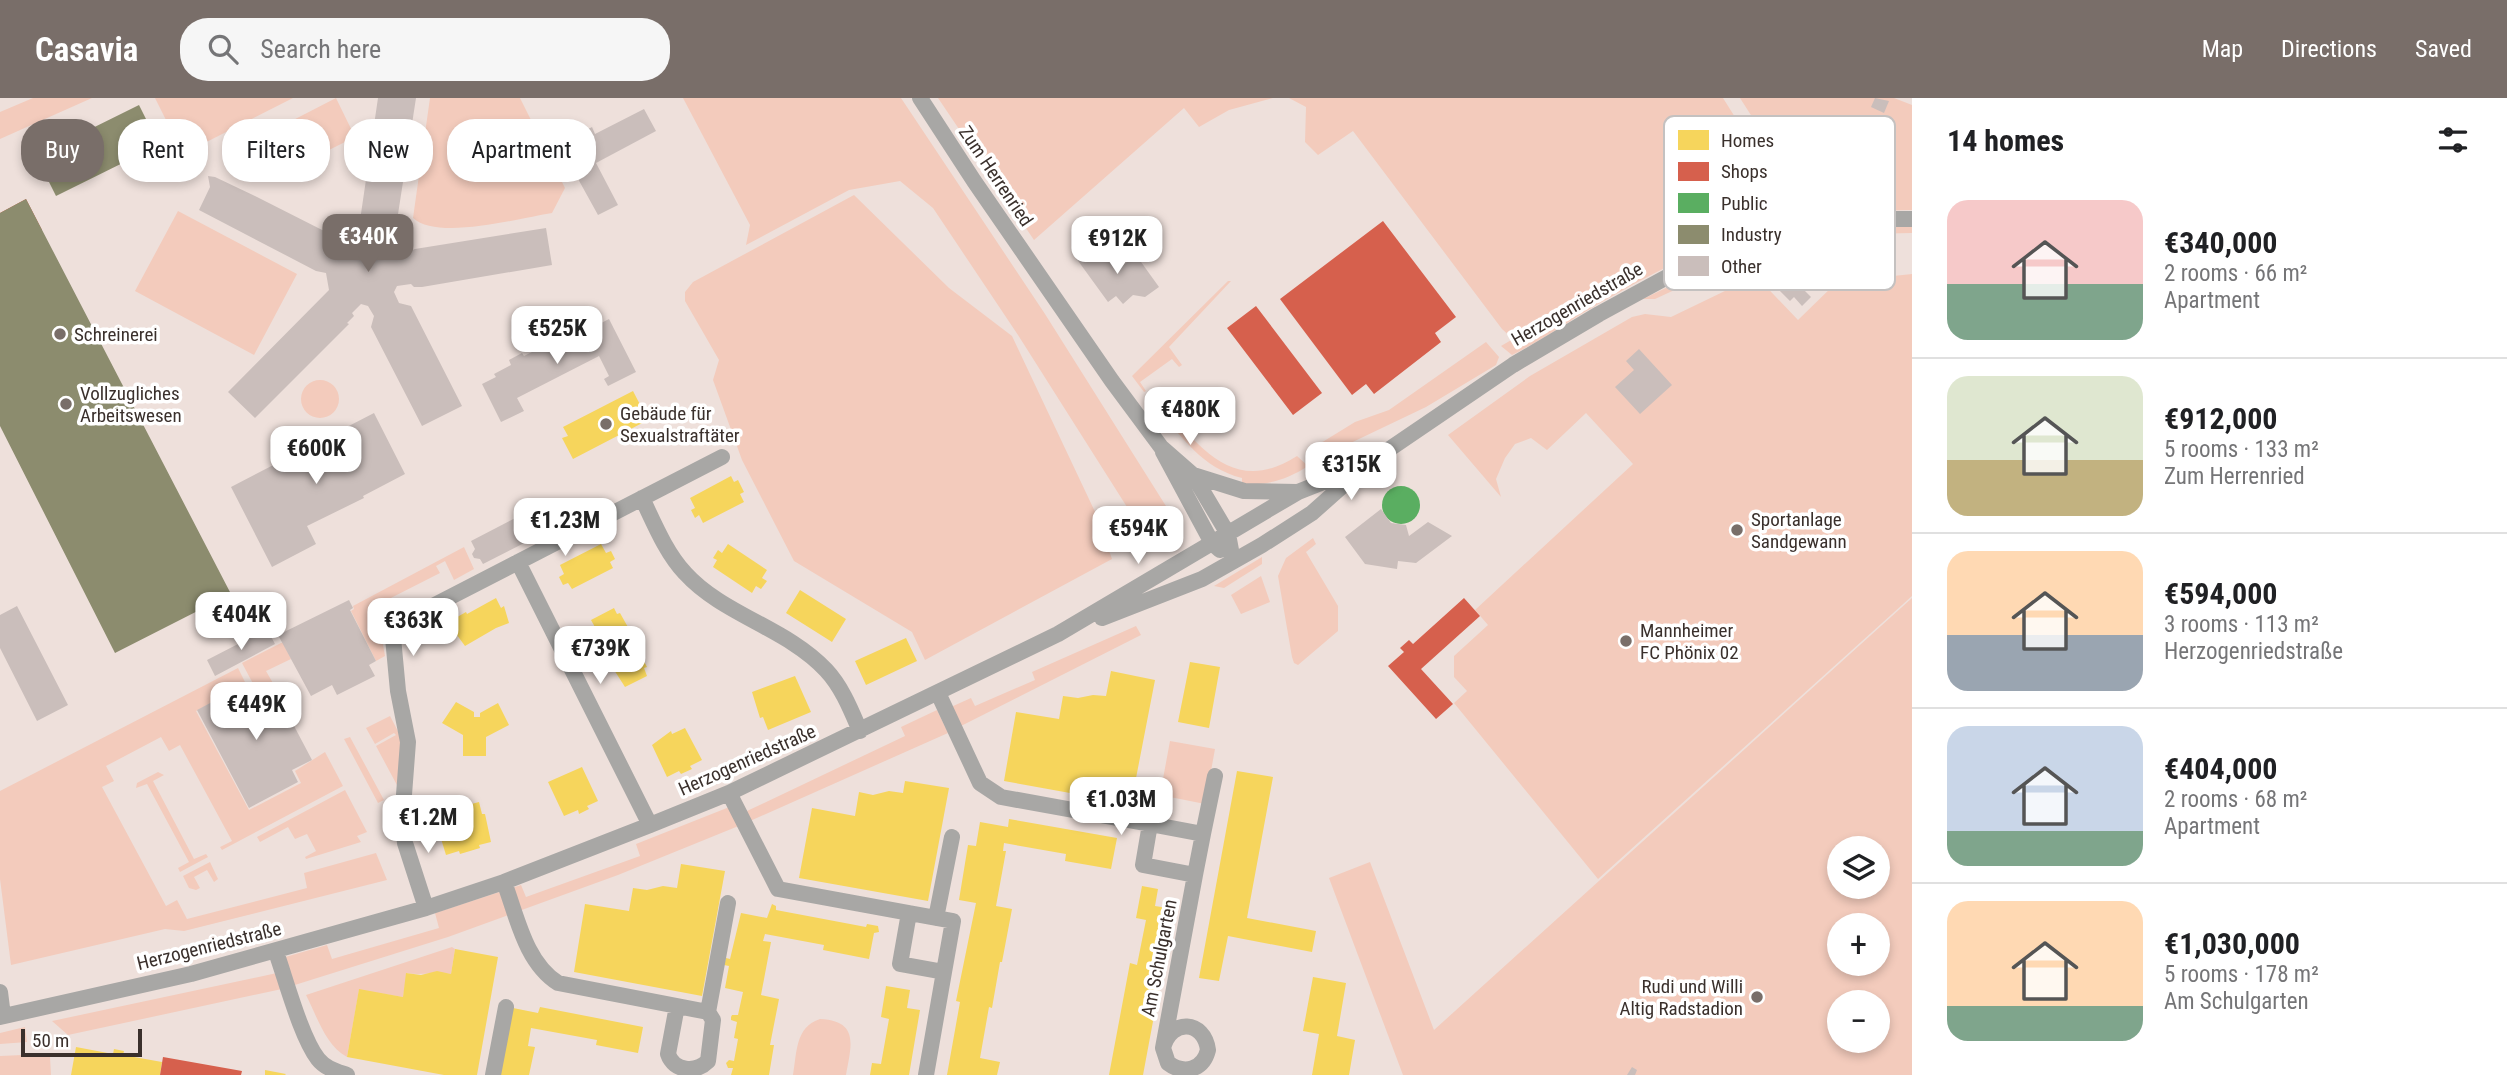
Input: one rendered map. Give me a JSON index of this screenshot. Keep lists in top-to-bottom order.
{
  "streets": {
    "street": ["Zum Herrenried", "Herzogenriedstraße", "Am Schulgarten"]
  },
  "crossings": [
    ["Zum Herrenried", "Herzogenriedstraße"]
  ],
  "places": [
    "Schreinerei",
    "Vollzugliches Arbeitswesen",
    "Gebäude für Sexualstraftäter",
    "Sportanlage Sandgewann",
    "Mannheimer FC Phönix 02",
    "Rudi und Willi Altig Radstadion"
  ],
  "legend": [
    "Homes",
    "Shops",
    "Public",
    "Industry",
    "Other"
  ],
  "scale_bar": "50 m",
  "page": {
    "header": "Casavia",
    "search": "Search here",
    "nav": ["Map", "Directions", "Saved"],
    "heading": "14 homes",
    "chip": [
      "Buy",
      "Rent",
      "Filters",
      "New",
      "Apartment"
    ],
    "list": [
      {
        "name": "€340,000",
        "note": "2 rooms · 66 m² · Apartment"
      },
      {
        "name": "€912,000",
        "note": "5 rooms · 133 m² · Zum Herrenried"
      },
      {
        "name": "€594,000",
        "note": "3 rooms · 113 m² · Herzogenriedstraße"
      },
      {
        "name": "€404,000",
        "note": "2 rooms · 68 m² · Apartment"
      },
      {
        "name": "€1,030,000",
        "note": "5 rooms · 178 m² · Am Schulgarten"
      }
    ],
    "price": [
      "€340K",
      "€912K",
      "€525K",
      "€480K",
      "€600K",
      "€315K",
      "€1.23M",
      "€594K",
      "€404K",
      "€363K",
      "€739K",
      "€449K",
      "€1.03M",
      "€1.2M"
    ],
    "map_buttons": ["+", "−"],
    "scale": "50 m"
  }
}
